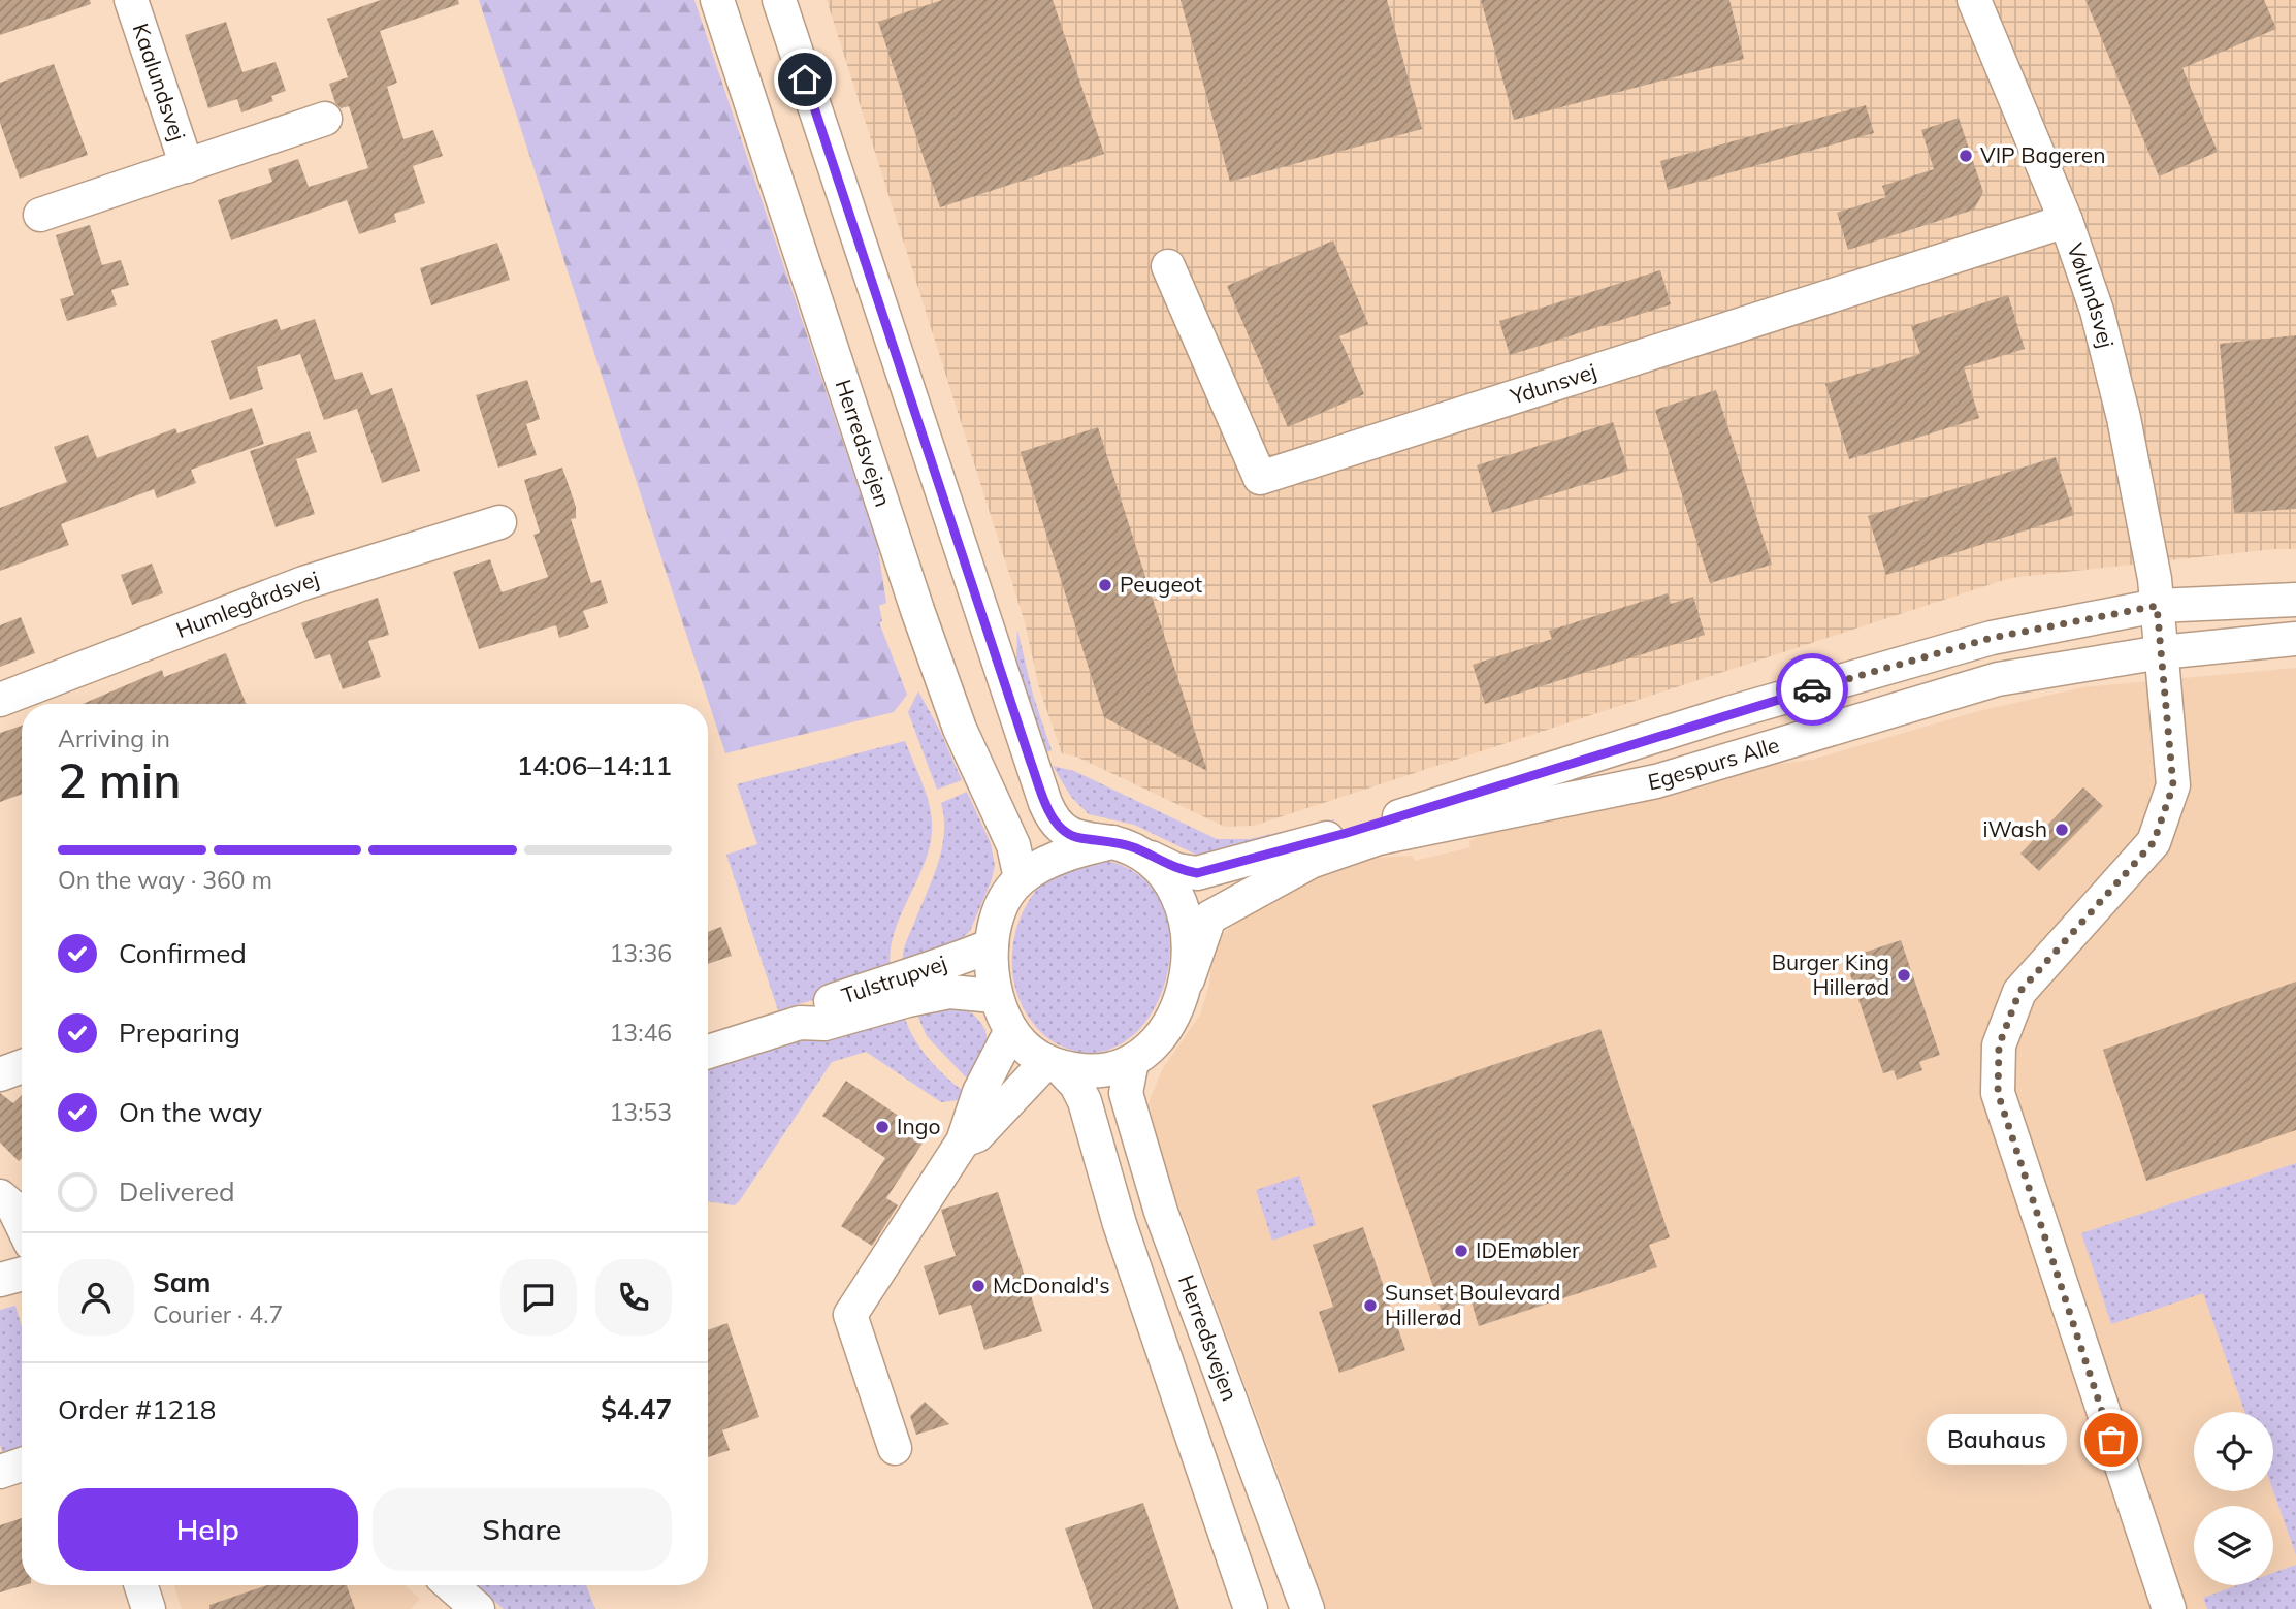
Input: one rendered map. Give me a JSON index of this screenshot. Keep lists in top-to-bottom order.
{
  "streets": {
    "street": [
      "Kaalundsvej",
      "Vølundsvej",
      "Ydunsvej",
      "Herredsvejen",
      "Humlegårdsvej",
      "Egespurs Alle",
      "Tulstrupvej"
    ]
  },
  "crossings": [
    ["Vølundsvej", "Ydunsvej"],
    ["Vølundsvej", "Egespurs Alle"],
    ["Herredsvejen", "Egespurs Alle"],
    ["Herredsvejen", "Tulstrupvej"],
    ["Egespurs Alle", "Tulstrupvej"]
  ],
  "places": [
    "VIP Bageren",
    "Peugeot",
    "iWash",
    "Burger King Hillerød",
    "Ingo",
    "IDEmøbler",
    "McDonald's",
    "Sunset Boulevard Hillerød",
    "Bauhaus"
  ],
  "page": {
    "heading": ["2 min", "Arriving in", "14:06–14:11"],
    "panel": [
      "Sam",
      "Courier · 4.7",
      "Order #1218",
      "$4.47"
    ],
    "bar": "On the way · 360 m",
    "list": [
      ["Confirmed", "13:36"],
      ["Preparing", "13:46"],
      ["On the way", "13:53"],
      "Delivered"
    ],
    "bubble": "Bauhaus",
    "buttons": ["Help", "Share"]
  }
}
